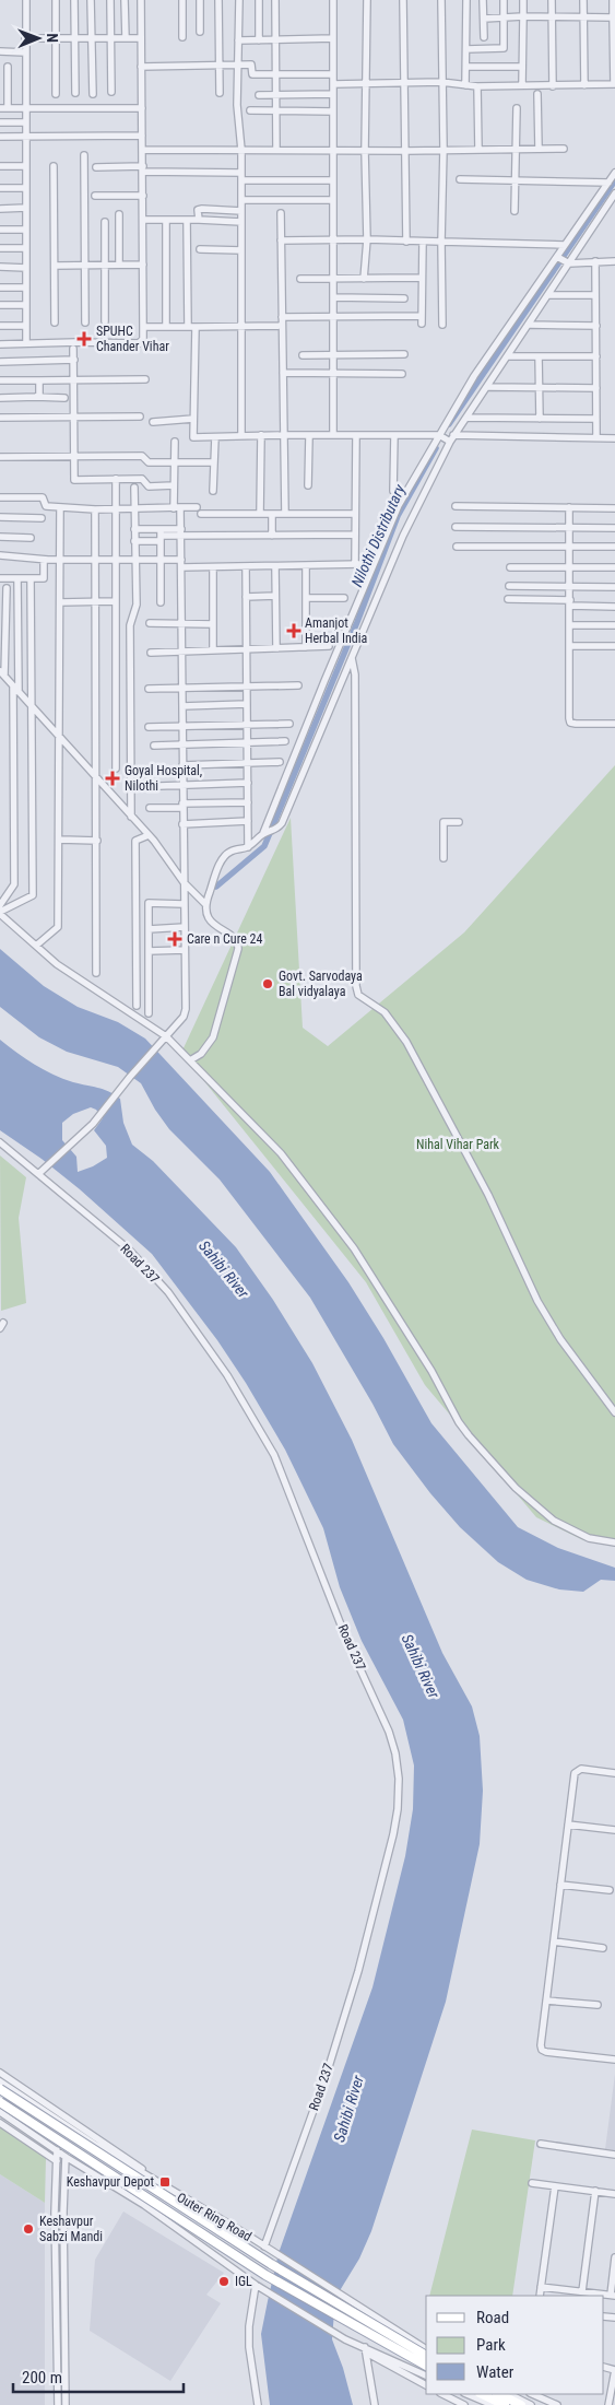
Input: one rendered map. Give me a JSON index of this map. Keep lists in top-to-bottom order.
{
  "streets": {
    "main road": ["Outer Ring Road"],
    "street": ["Road 237"]
  },
  "crossings": [
    ["Road 237", "Outer Ring Road"]
  ],
  "water": ["Nilothi Distributary", "Sahibi River"],
  "parks": ["Nihal Vihar Park"],
  "places": {
    "health": [
      "SPUHC Chander Vihar",
      "Amanjot Herbal India",
      "Goyal Hospital, Nilothi",
      "Care n Cure 24"
    ],
    "other": ["Govt. Sarvodaya Bal vidyalaya", "Keshavpur Sabzi Mandi", "IGL"],
    "transit": ["Keshavpur Depot"]
  },
  "legend": ["Road", "Park", "Water"],
  "scale_bar": "200 m",
  "north": "right"
}
